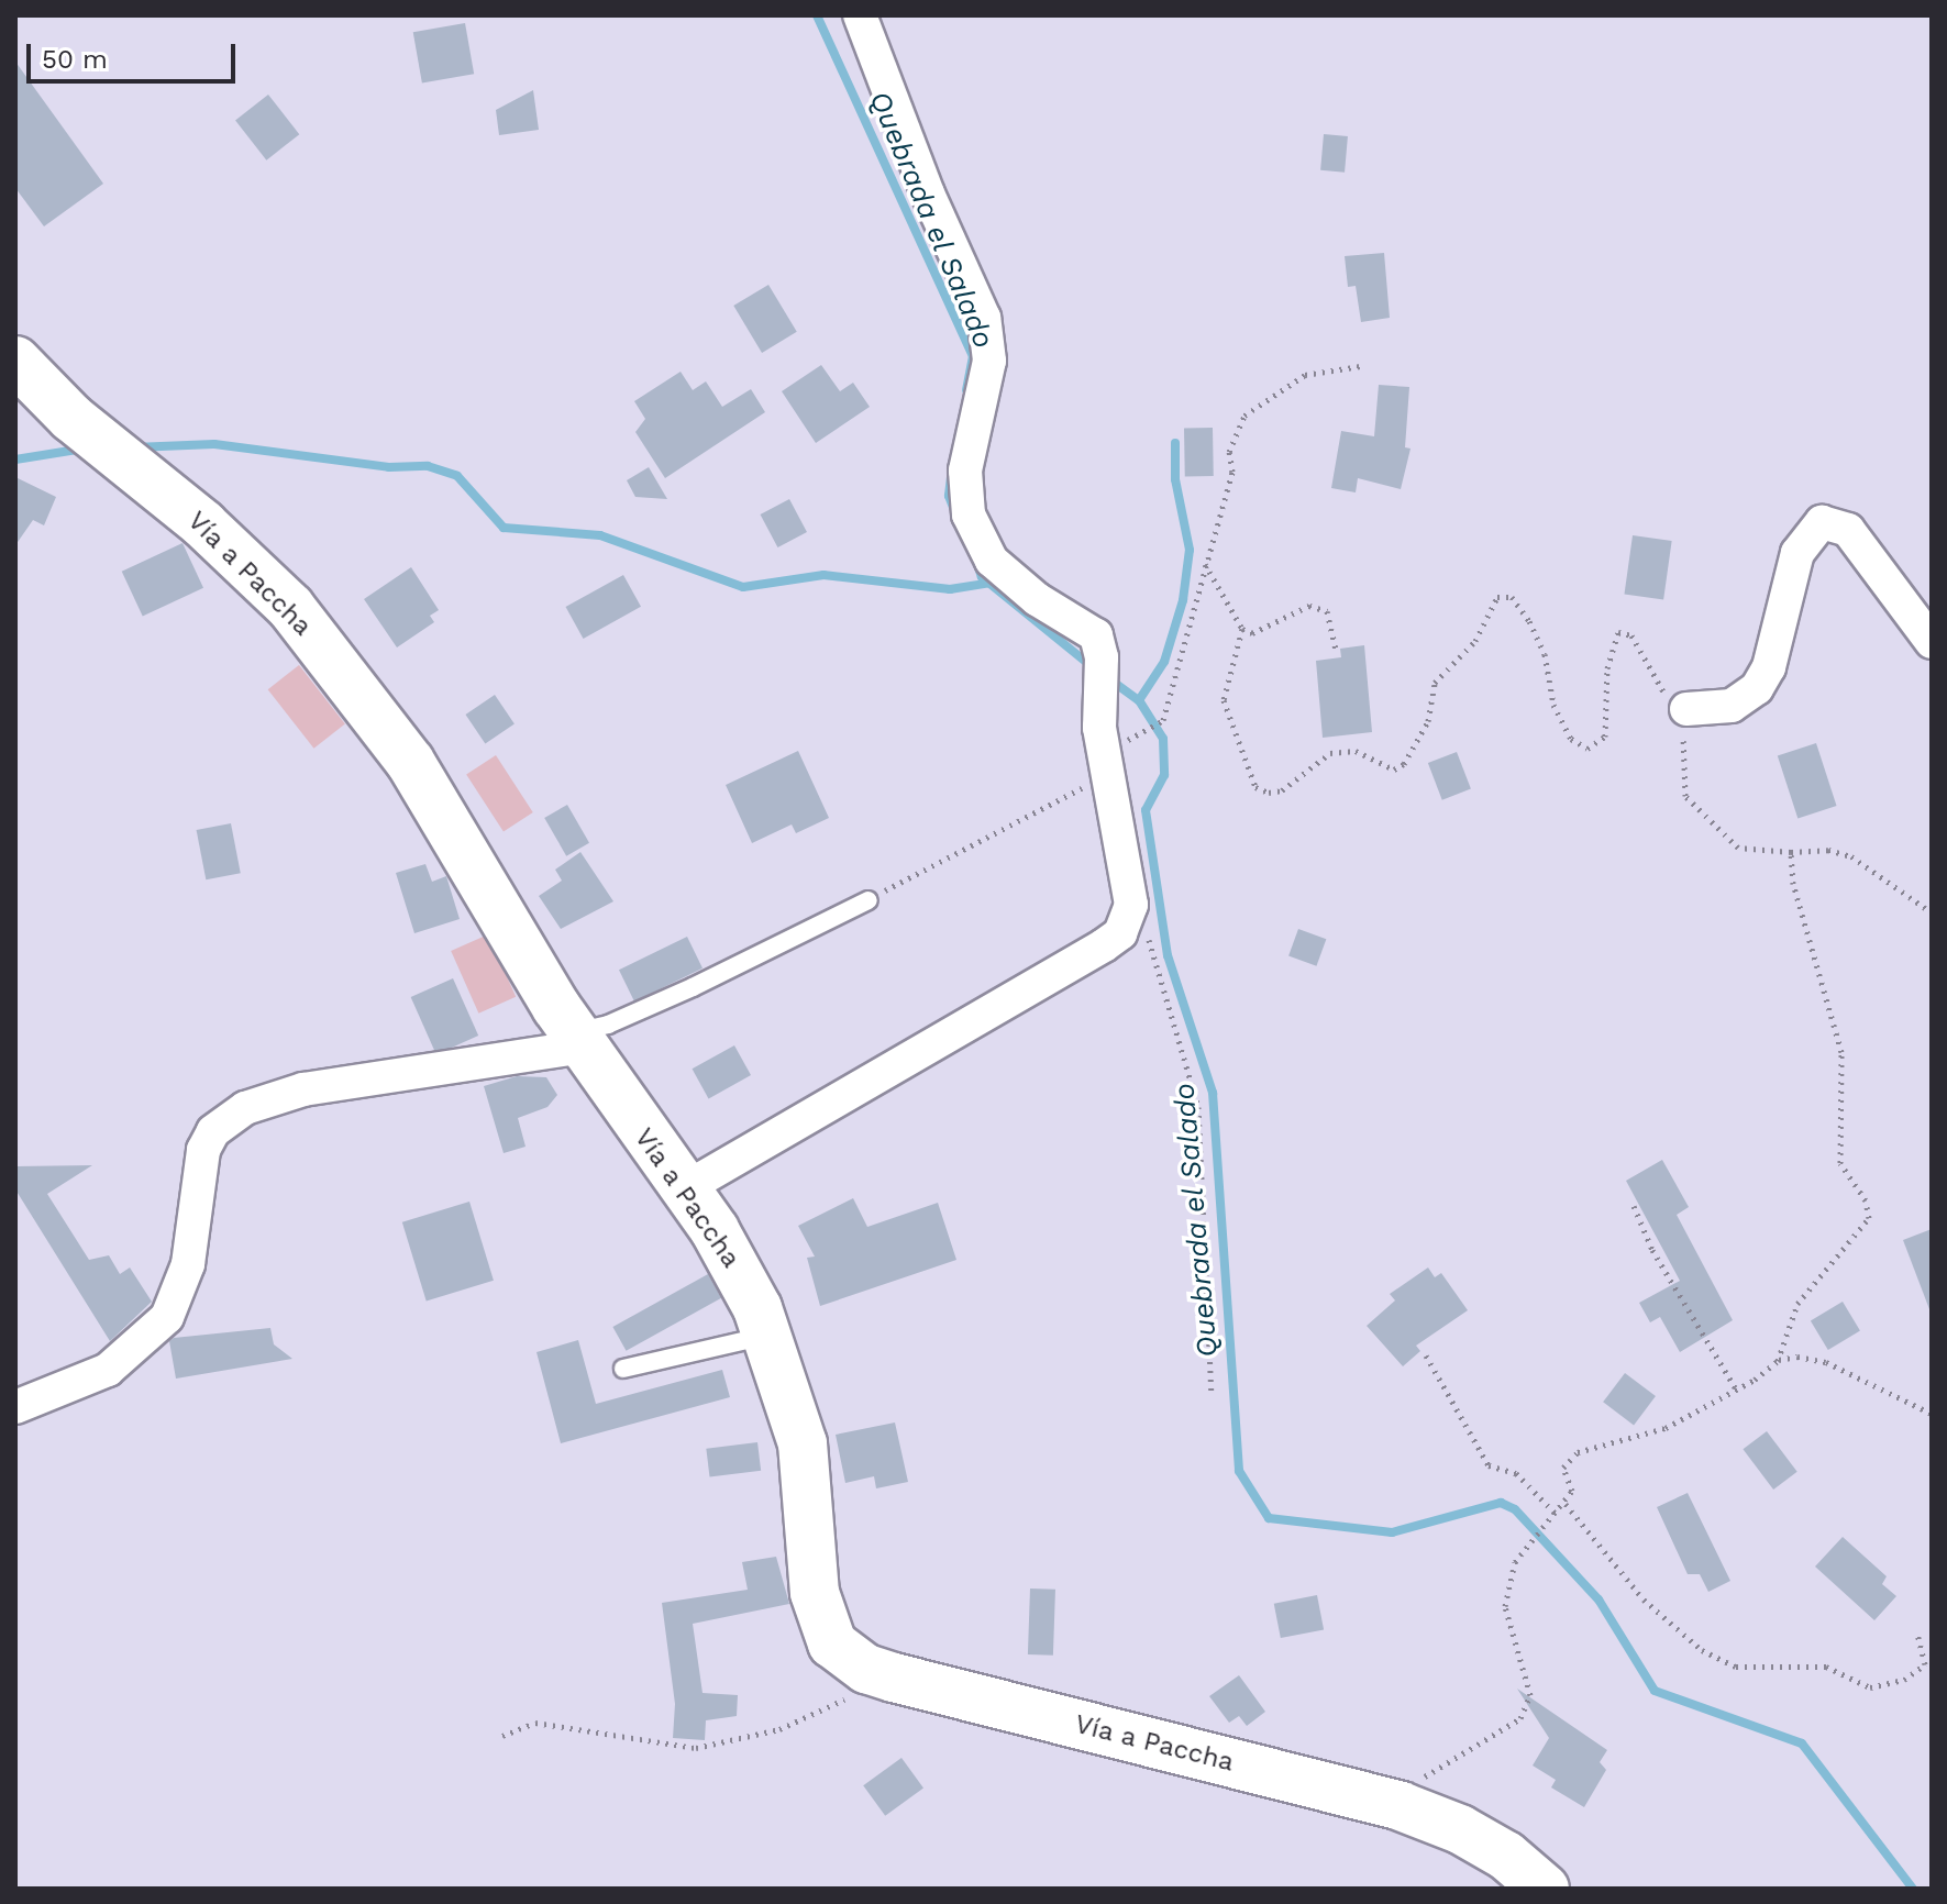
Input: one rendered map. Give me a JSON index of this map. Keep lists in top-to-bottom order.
{
  "streets": {
    "main road": ["Vía a Paccha"]
  },
  "water": ["Quebrada el Salado"],
  "scale_bar": "50 m"
}
